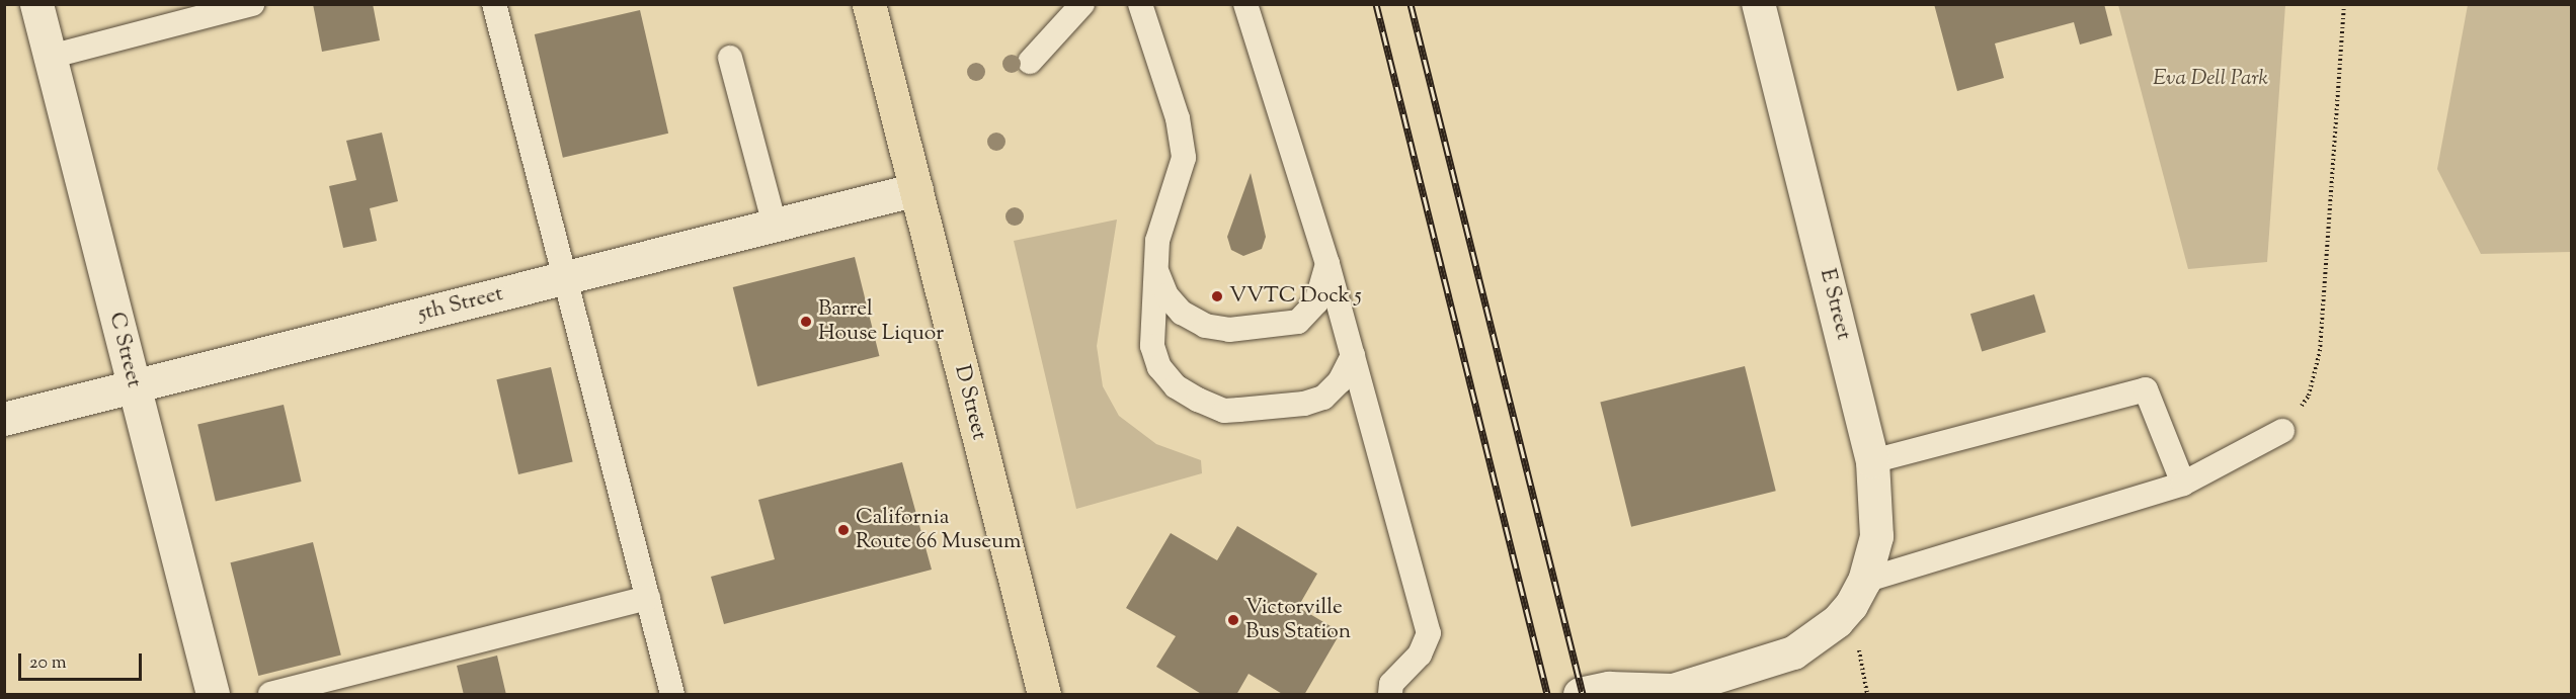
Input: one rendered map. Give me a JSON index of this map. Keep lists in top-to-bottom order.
{
  "streets": {
    "main road": ["D Street"],
    "street": ["5th Street", "E Street", "C Street"]
  },
  "crossings": [
    ["5th Street", "C Street"],
    ["5th Street", "D Street"]
  ],
  "parks": ["Eva Dell Park"],
  "places": [
    "VVTC Dock 5",
    "Barrel House Liquor",
    "California Route 66 Museum",
    "Victorville Bus Station"
  ],
  "scale_bar": "20 m"
}
